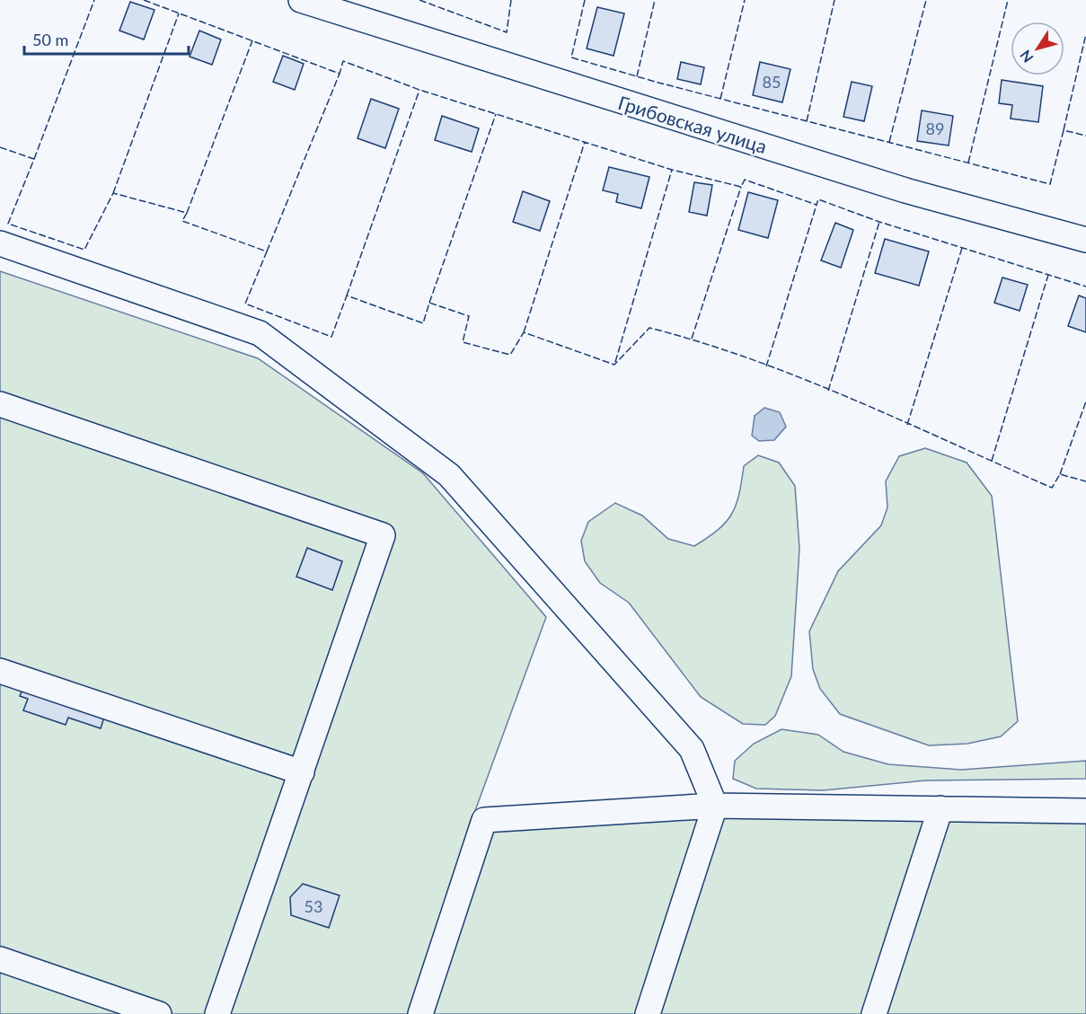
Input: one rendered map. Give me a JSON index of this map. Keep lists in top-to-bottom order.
{
  "streets": {
    "street": ["Грибовская улица"]
  },
  "house_numbers": ["85", "89", "53"],
  "scale_bar": "50 m",
  "north": "bottom left"
}
